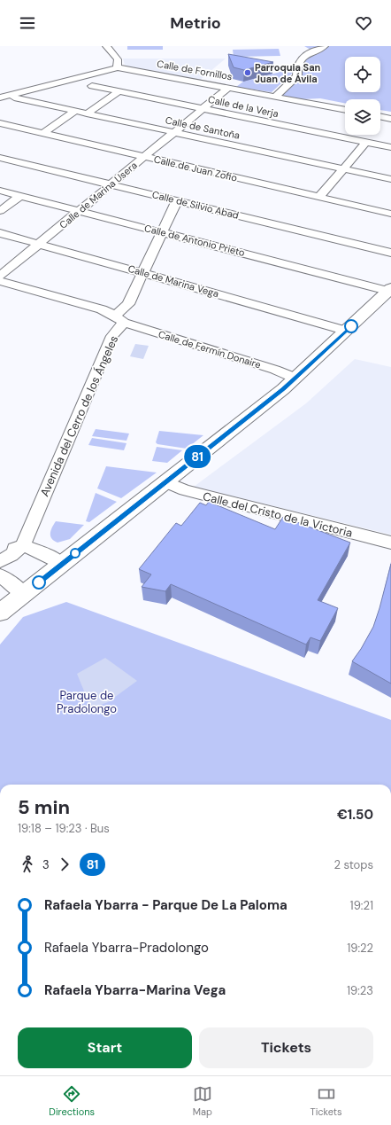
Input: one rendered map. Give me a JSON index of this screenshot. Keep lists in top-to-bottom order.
{
  "streets": {
    "street": [
      "Calle de Fornillos",
      "Calle de la Verja",
      "Calle de Santoña",
      "Calle de Juan Zofio",
      "Calle de Marina Usera",
      "Calle de Silvio Abad",
      "Calle de Antonio Prieto",
      "Calle de Marina Vega",
      "Calle de Fermín Donaire",
      "Avenida del Cerro de los Ángeles",
      "Calle del Cristo de la Victoria"
    ]
  },
  "crossings": [
    ["Calle de Fornillos", "Calle de Marina Usera"],
    ["Calle de la Verja", "Calle de Marina Usera"],
    ["Calle de Santoña", "Calle de Marina Usera"],
    ["Calle de Juan Zofio", "Calle de Marina Usera"],
    ["Calle de Marina Usera", "Calle de Silvio Abad"],
    ["Calle de Marina Usera", "Calle de Antonio Prieto"],
    ["Calle de Marina Usera", "Calle de Marina Vega"],
    ["Calle de Silvio Abad", "Avenida del Cerro de los Ángeles"],
    ["Calle de Antonio Prieto", "Avenida del Cerro de los Ángeles"],
    ["Calle de Marina Vega", "Avenida del Cerro de los Ángeles"],
    ["Calle de Fermín Donaire", "Avenida del Cerro de los Ángeles"]
  ],
  "parks": ["Parque de Pradolongo"],
  "places": ["Parroquia San Juan de Ávila"],
  "lines": ["bus line 81"],
  "page": {
    "header": "Metrio",
    "on_map": "81",
    "heading": ["5 min", "19:18 – 19:23 · Bus", "€1.50"],
    "legs": ["3", "81", "2 stops"],
    "list": [
      {
        "name": "Rafaela Ybarra - Parque De La Paloma",
        "value": "19:21"
      },
      {
        "name": "Rafaela Ybarra-Pradolongo",
        "value": "19:22"
      },
      {
        "name": "Rafaela Ybarra-Marina Vega",
        "value": "19:23"
      }
    ],
    "buttons": ["Start", "Tickets"],
    "tabs": ["Directions", "Map", "Tickets"]
  }
}
